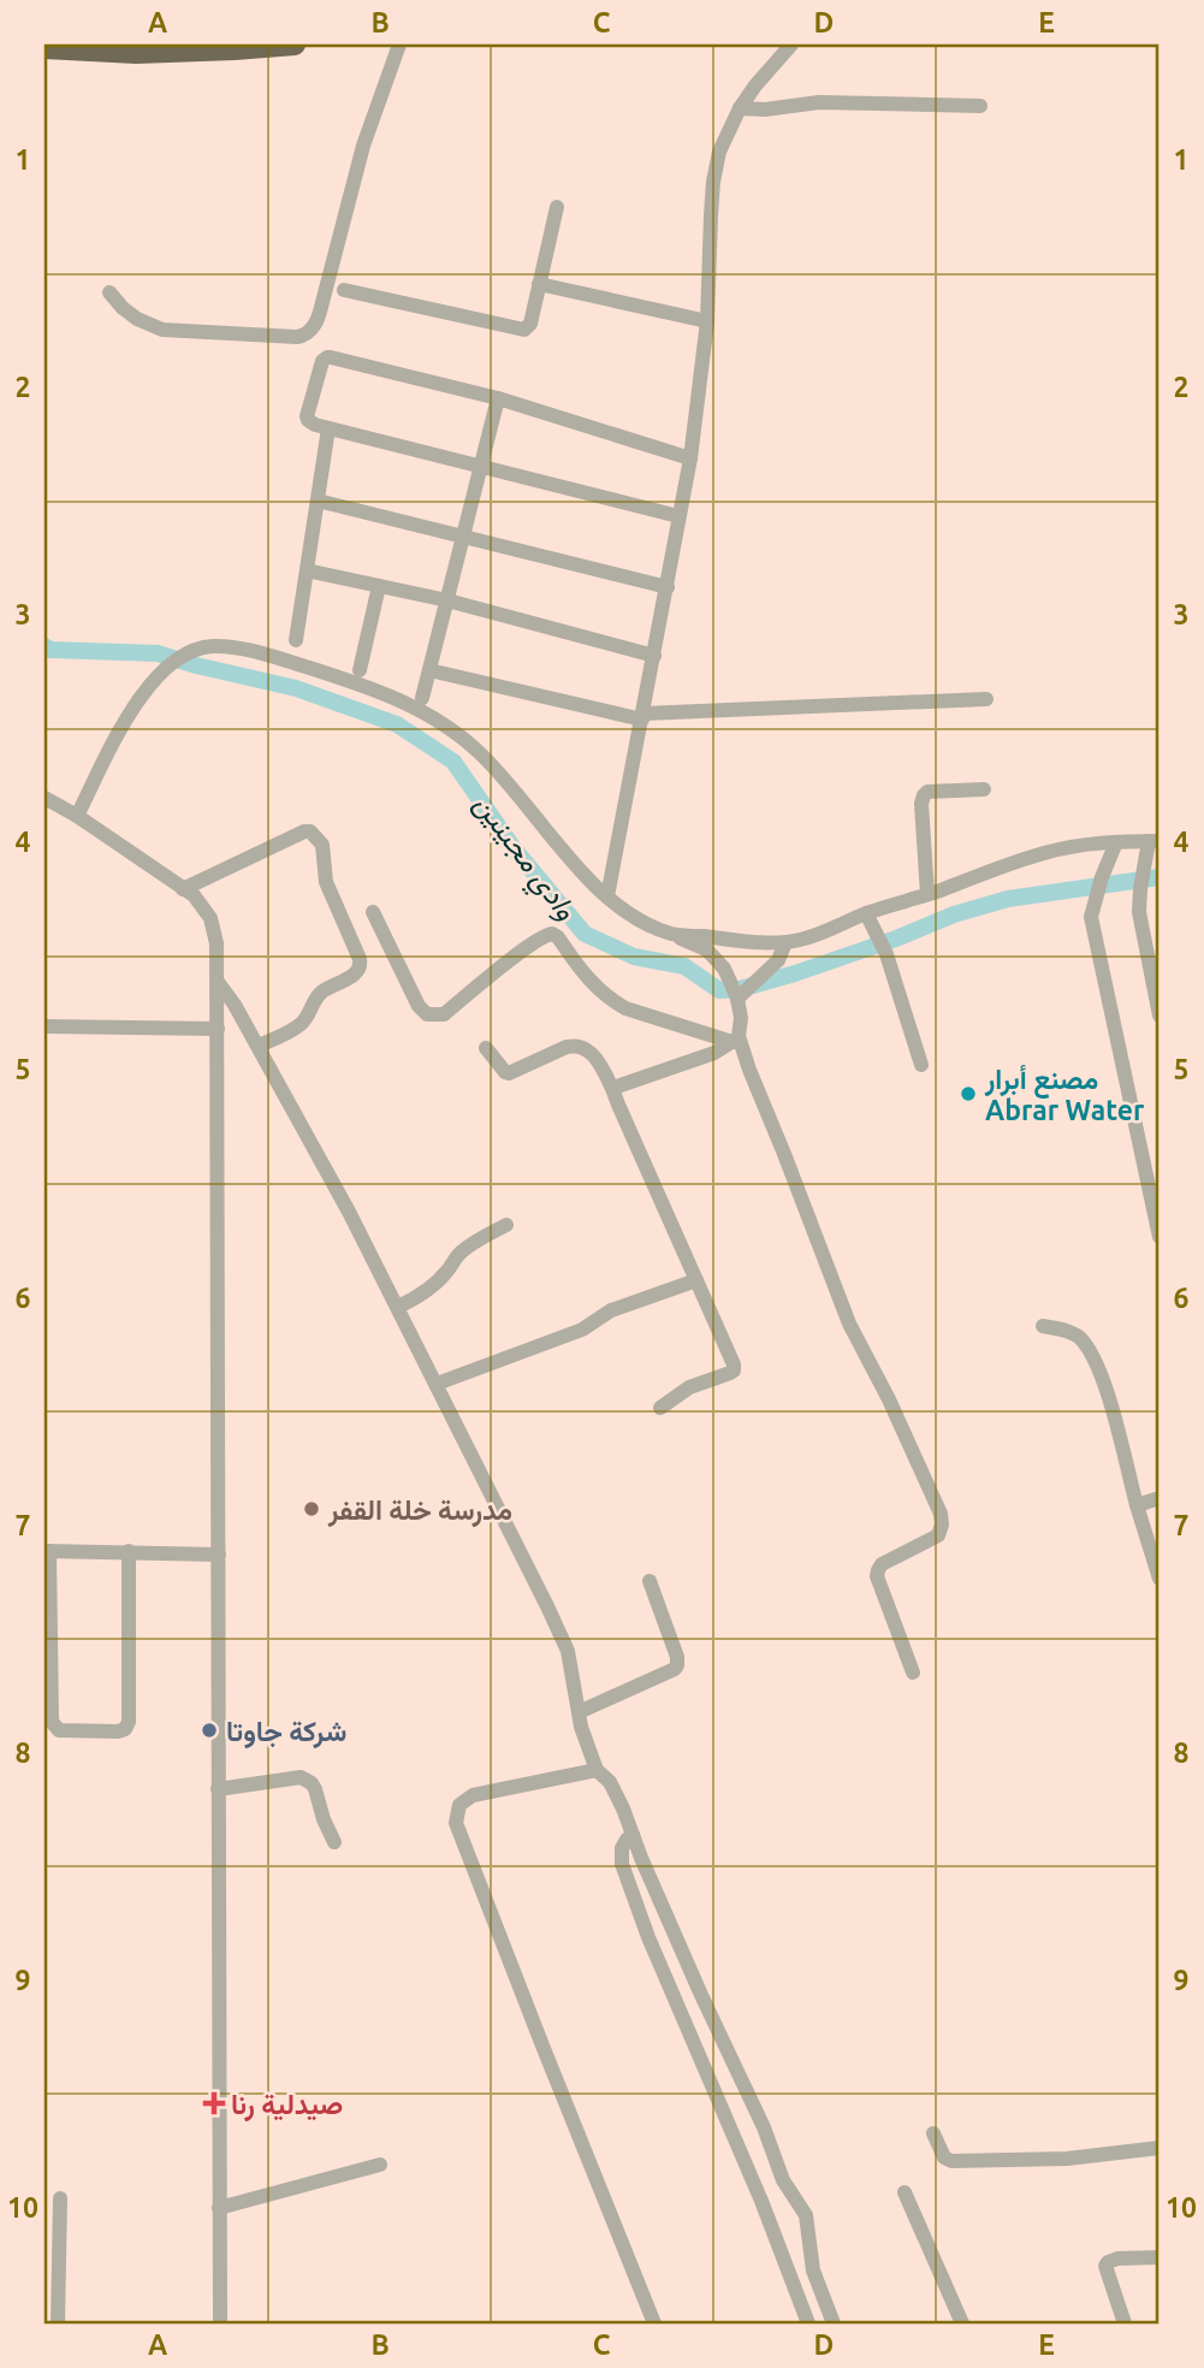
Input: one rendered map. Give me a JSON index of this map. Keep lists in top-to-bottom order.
{
  "water": ["وادي مجينين"],
  "places": {
    "other": ["مصنع أبرار Abrar Water", "مدرسة خلة القفر", "شركة جاوتا"],
    "health": ["صيدلية رنا"]
  },
  "grid": {
    "columns": [
      "A",
      "B",
      "C",
      "D",
      "E"
    ],
    "rows": [
      "1",
      "2",
      "3",
      "4",
      "5",
      "6",
      "7",
      "8",
      "9",
      "10"
    ]
  }
}
